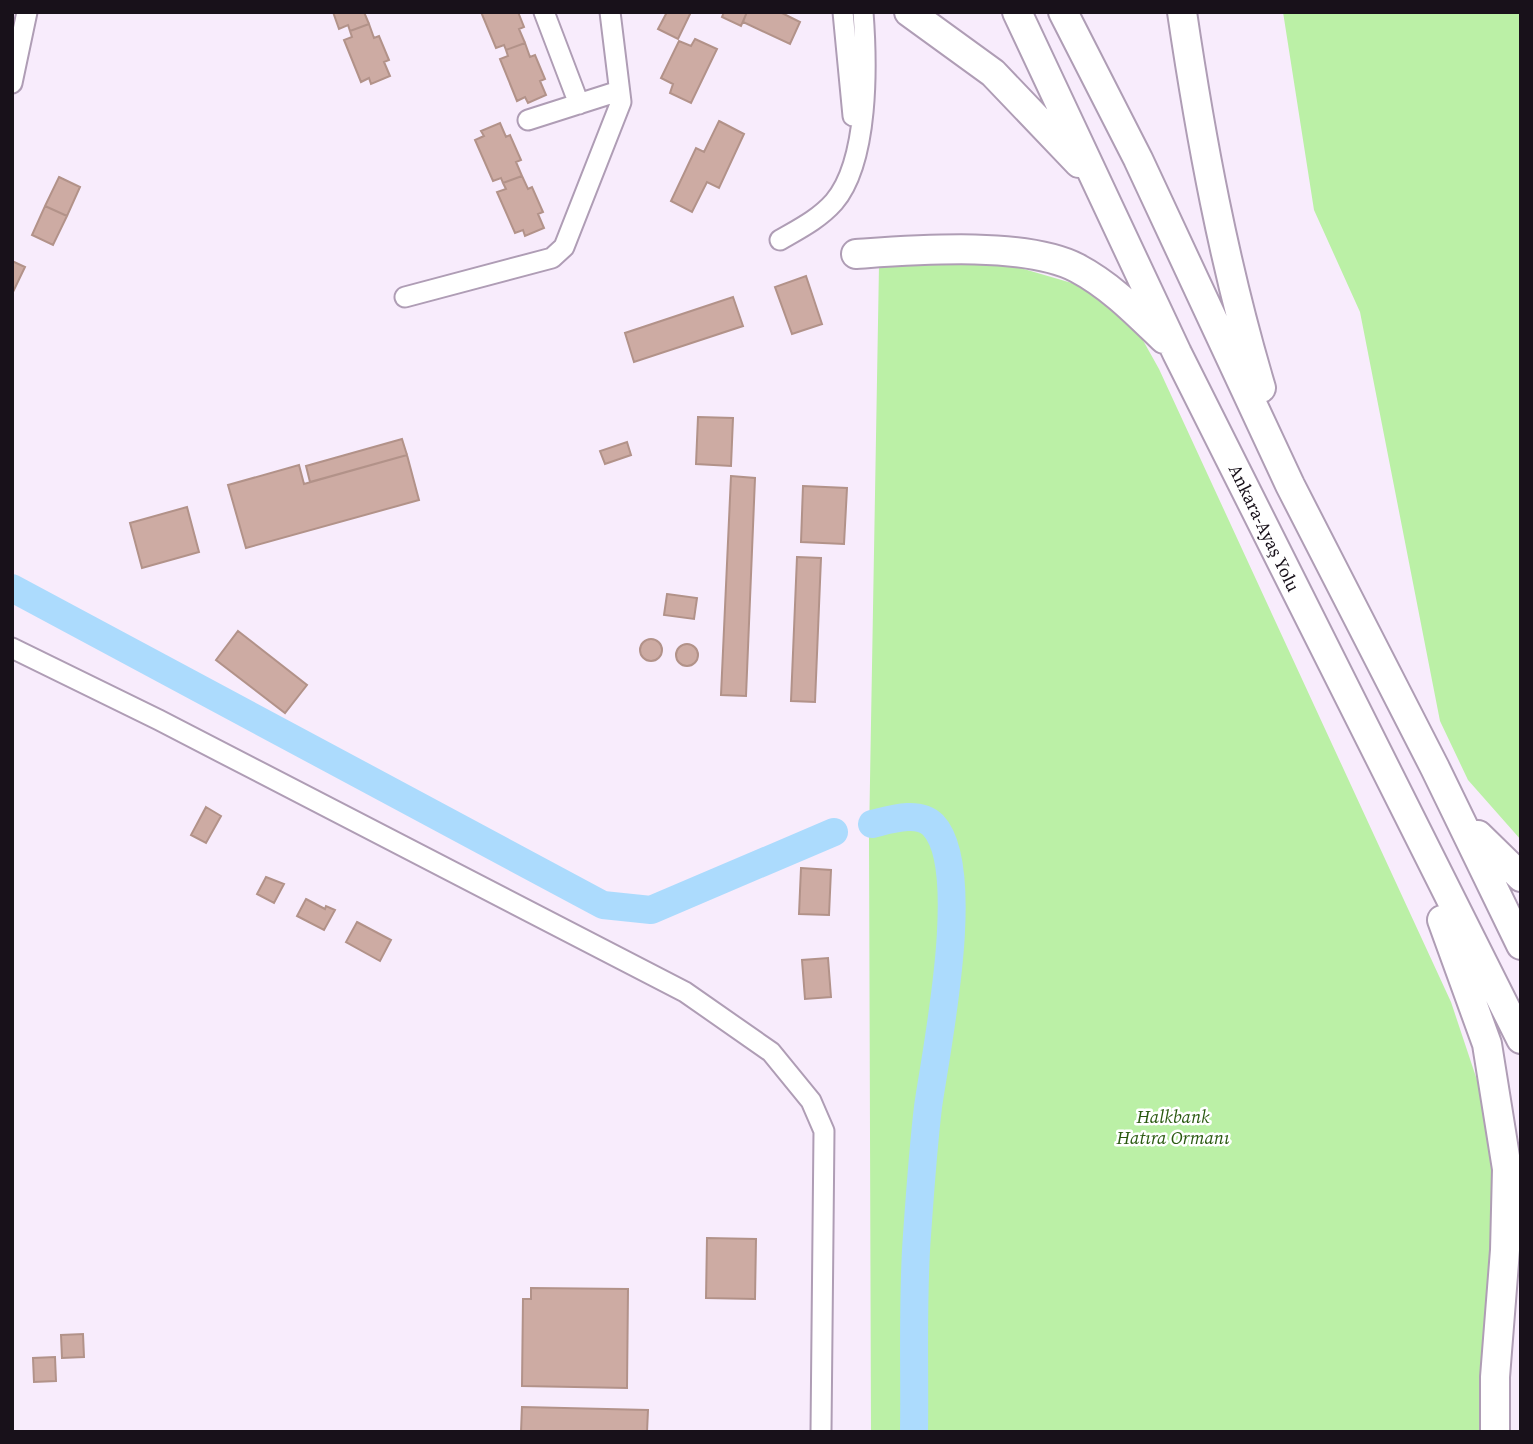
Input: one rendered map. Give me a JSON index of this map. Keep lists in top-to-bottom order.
{
  "streets": {
    "highway": ["Ankara-Ayaş Yolu"]
  },
  "parks": ["Halkbank Hatıra Ormanı"]
}
